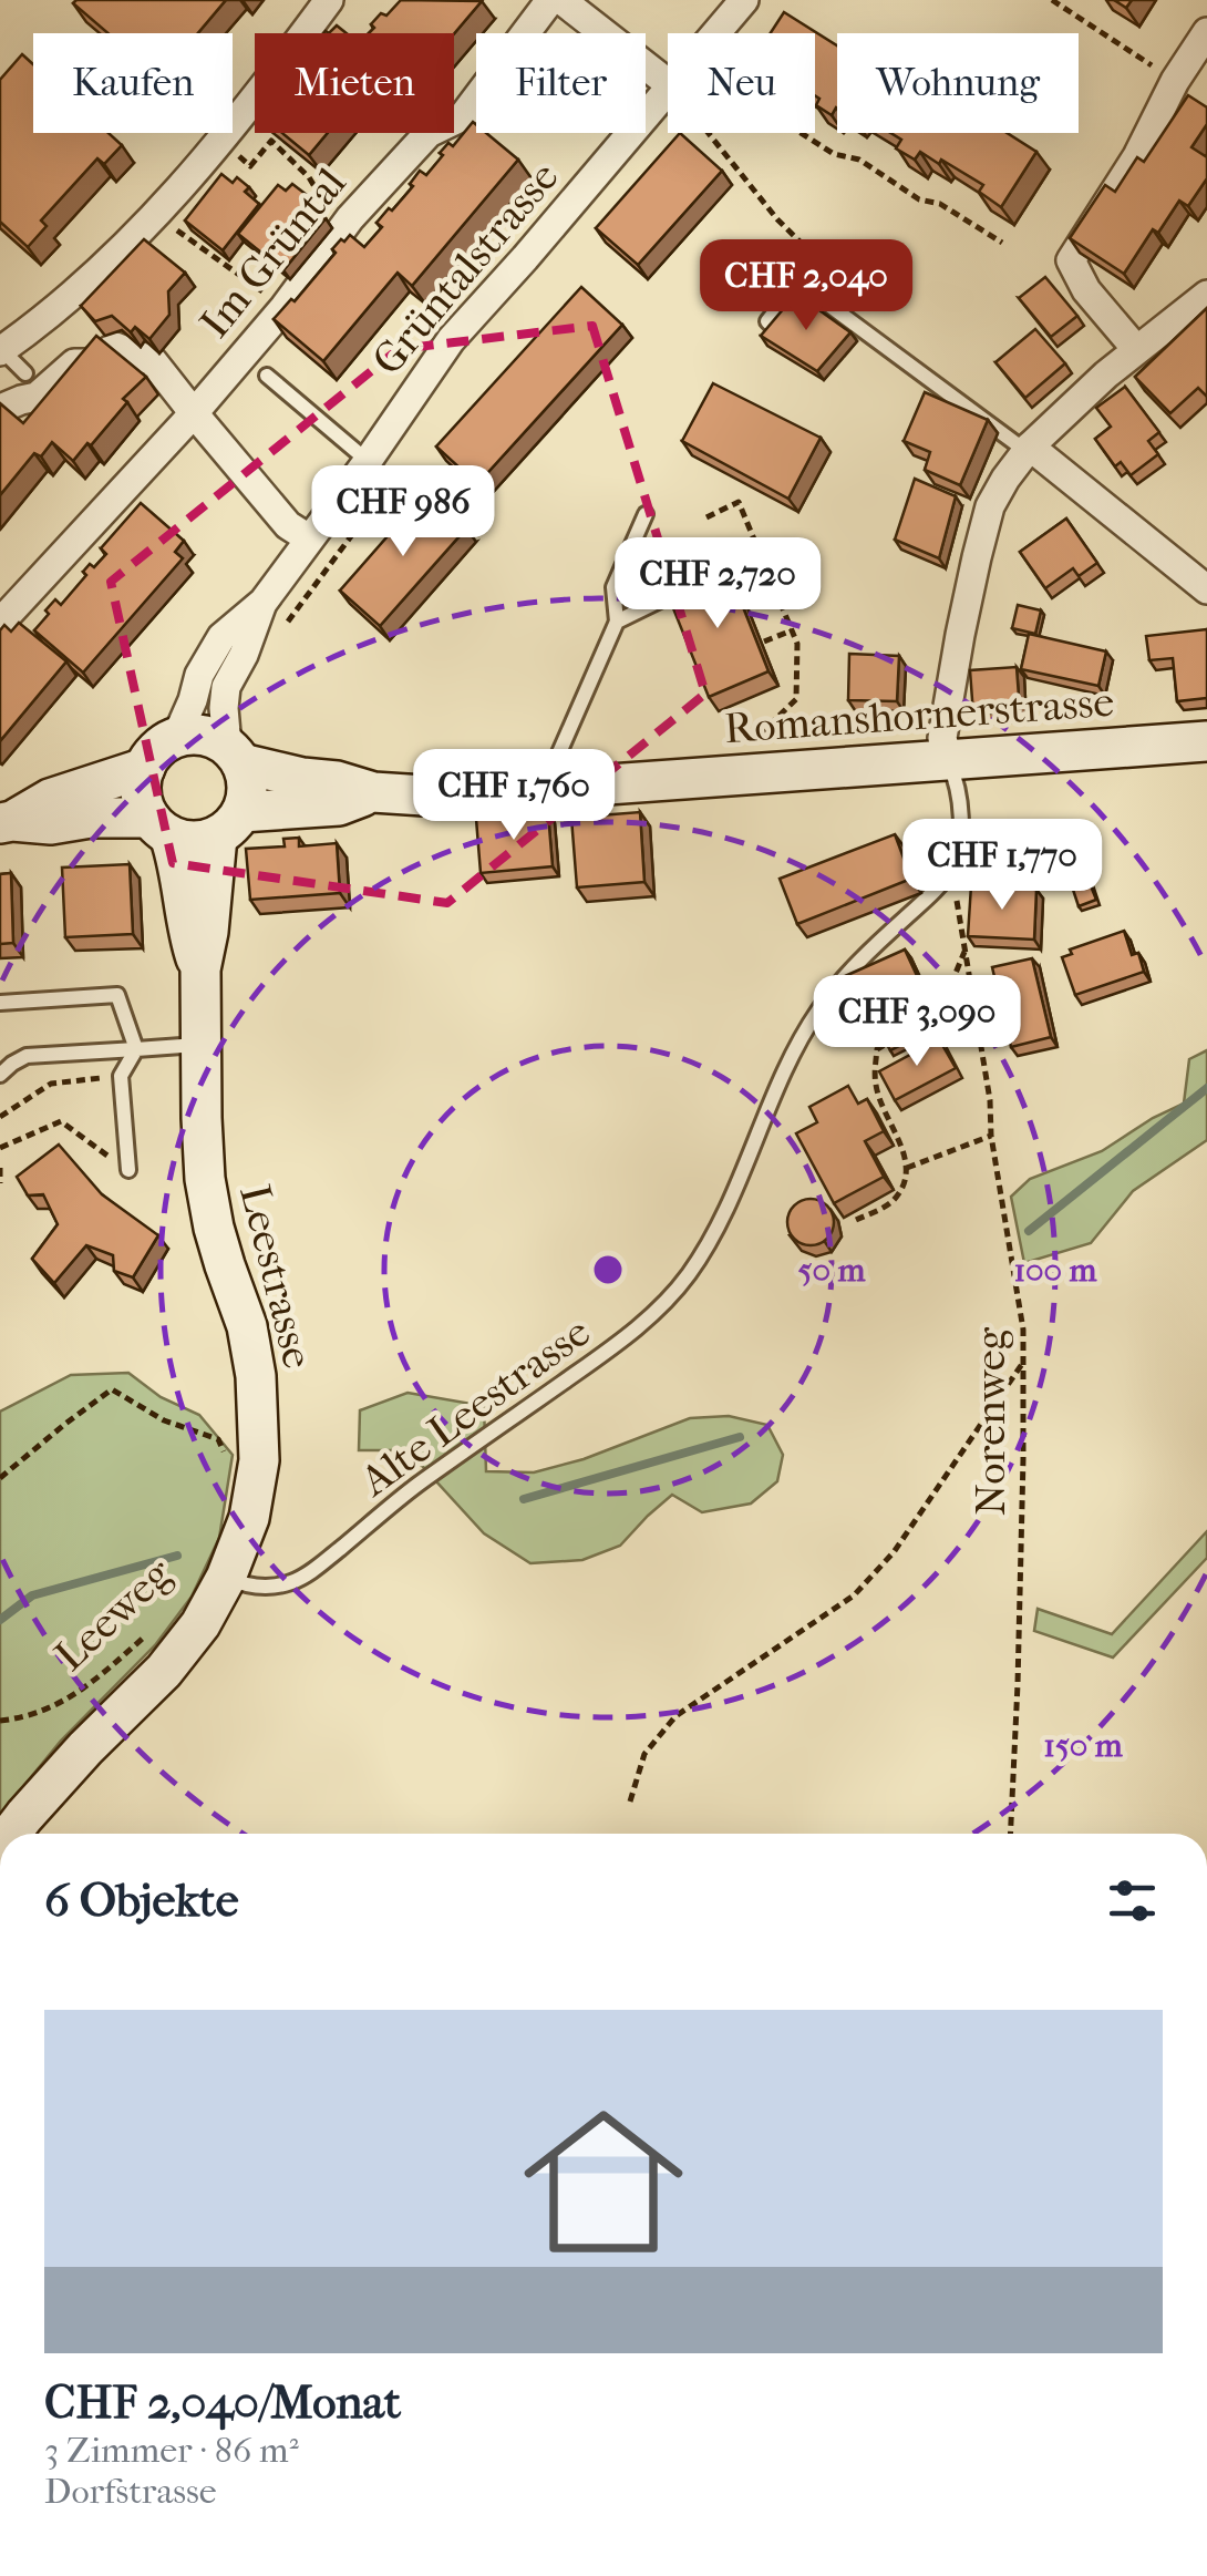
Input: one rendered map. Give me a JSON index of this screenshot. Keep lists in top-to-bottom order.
{
  "streets": {
    "main road": ["Romanshornerstrasse", "Leestrasse"],
    "street": ["Im Grüntal", "Grüntalstrasse"],
    "lane": ["Alte Leestrasse"],
    "path": ["Norenweg", "Leeweg"]
  },
  "crossings": [
    ["Im Grüntal", "Grüntalstrasse"],
    ["Grüntalstrasse", "Romanshornerstrasse"],
    ["Grüntalstrasse", "Leestrasse"],
    ["Romanshornerstrasse", "Leestrasse"],
    ["Leestrasse", "Alte Leestrasse"],
    ["Alte Leestrasse", "Norenweg"]
  ],
  "page": {
    "chip": [
      "Kaufen",
      "Mieten",
      "Filter",
      "Neu",
      "Wohnung"
    ],
    "price": [
      "CHF 2,040",
      "CHF 986",
      "CHF 2,720",
      "CHF 1,760",
      "CHF 1,770",
      "CHF 3,090"
    ],
    "heading": "6 Objekte",
    "list": [
      {
        "name": "CHF 2,040/Monat",
        "note": "3 Zimmer · 86 m² · Dorfstrasse"
      }
    ]
  },
  "rings": ["50 m", "100 m", "150 m"]
}
